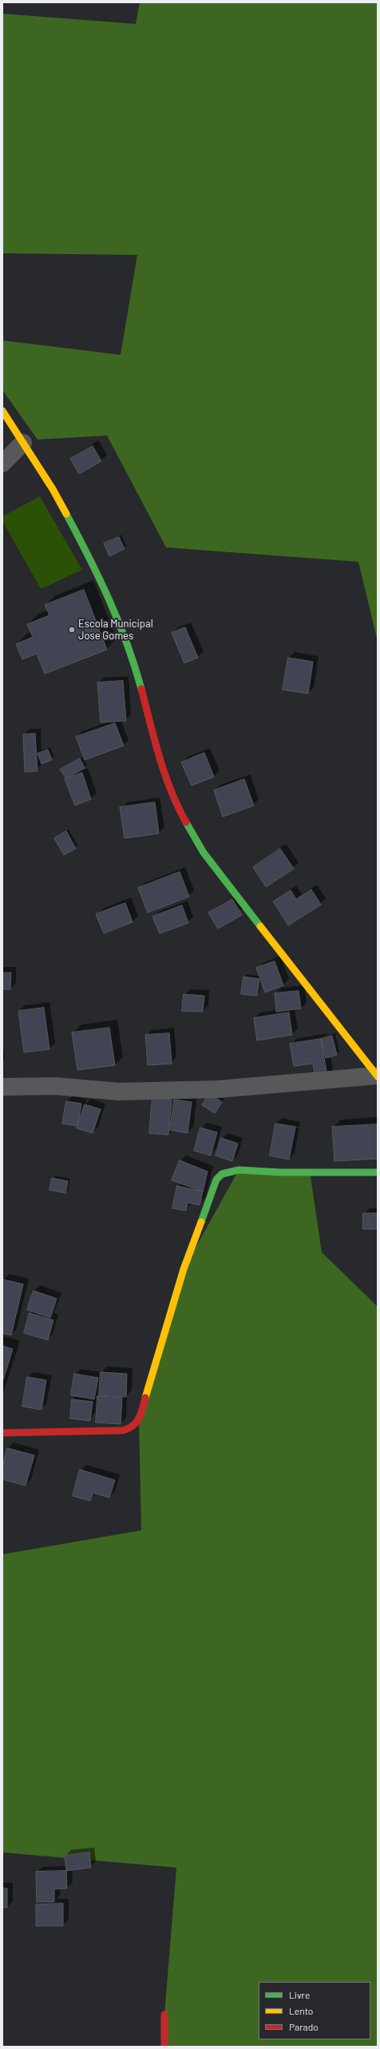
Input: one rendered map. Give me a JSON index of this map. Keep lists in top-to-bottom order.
{
  "places": ["Escola Municipal Jose Gomes"],
  "legend": ["Livre", "Lento", "Parado"]
}
